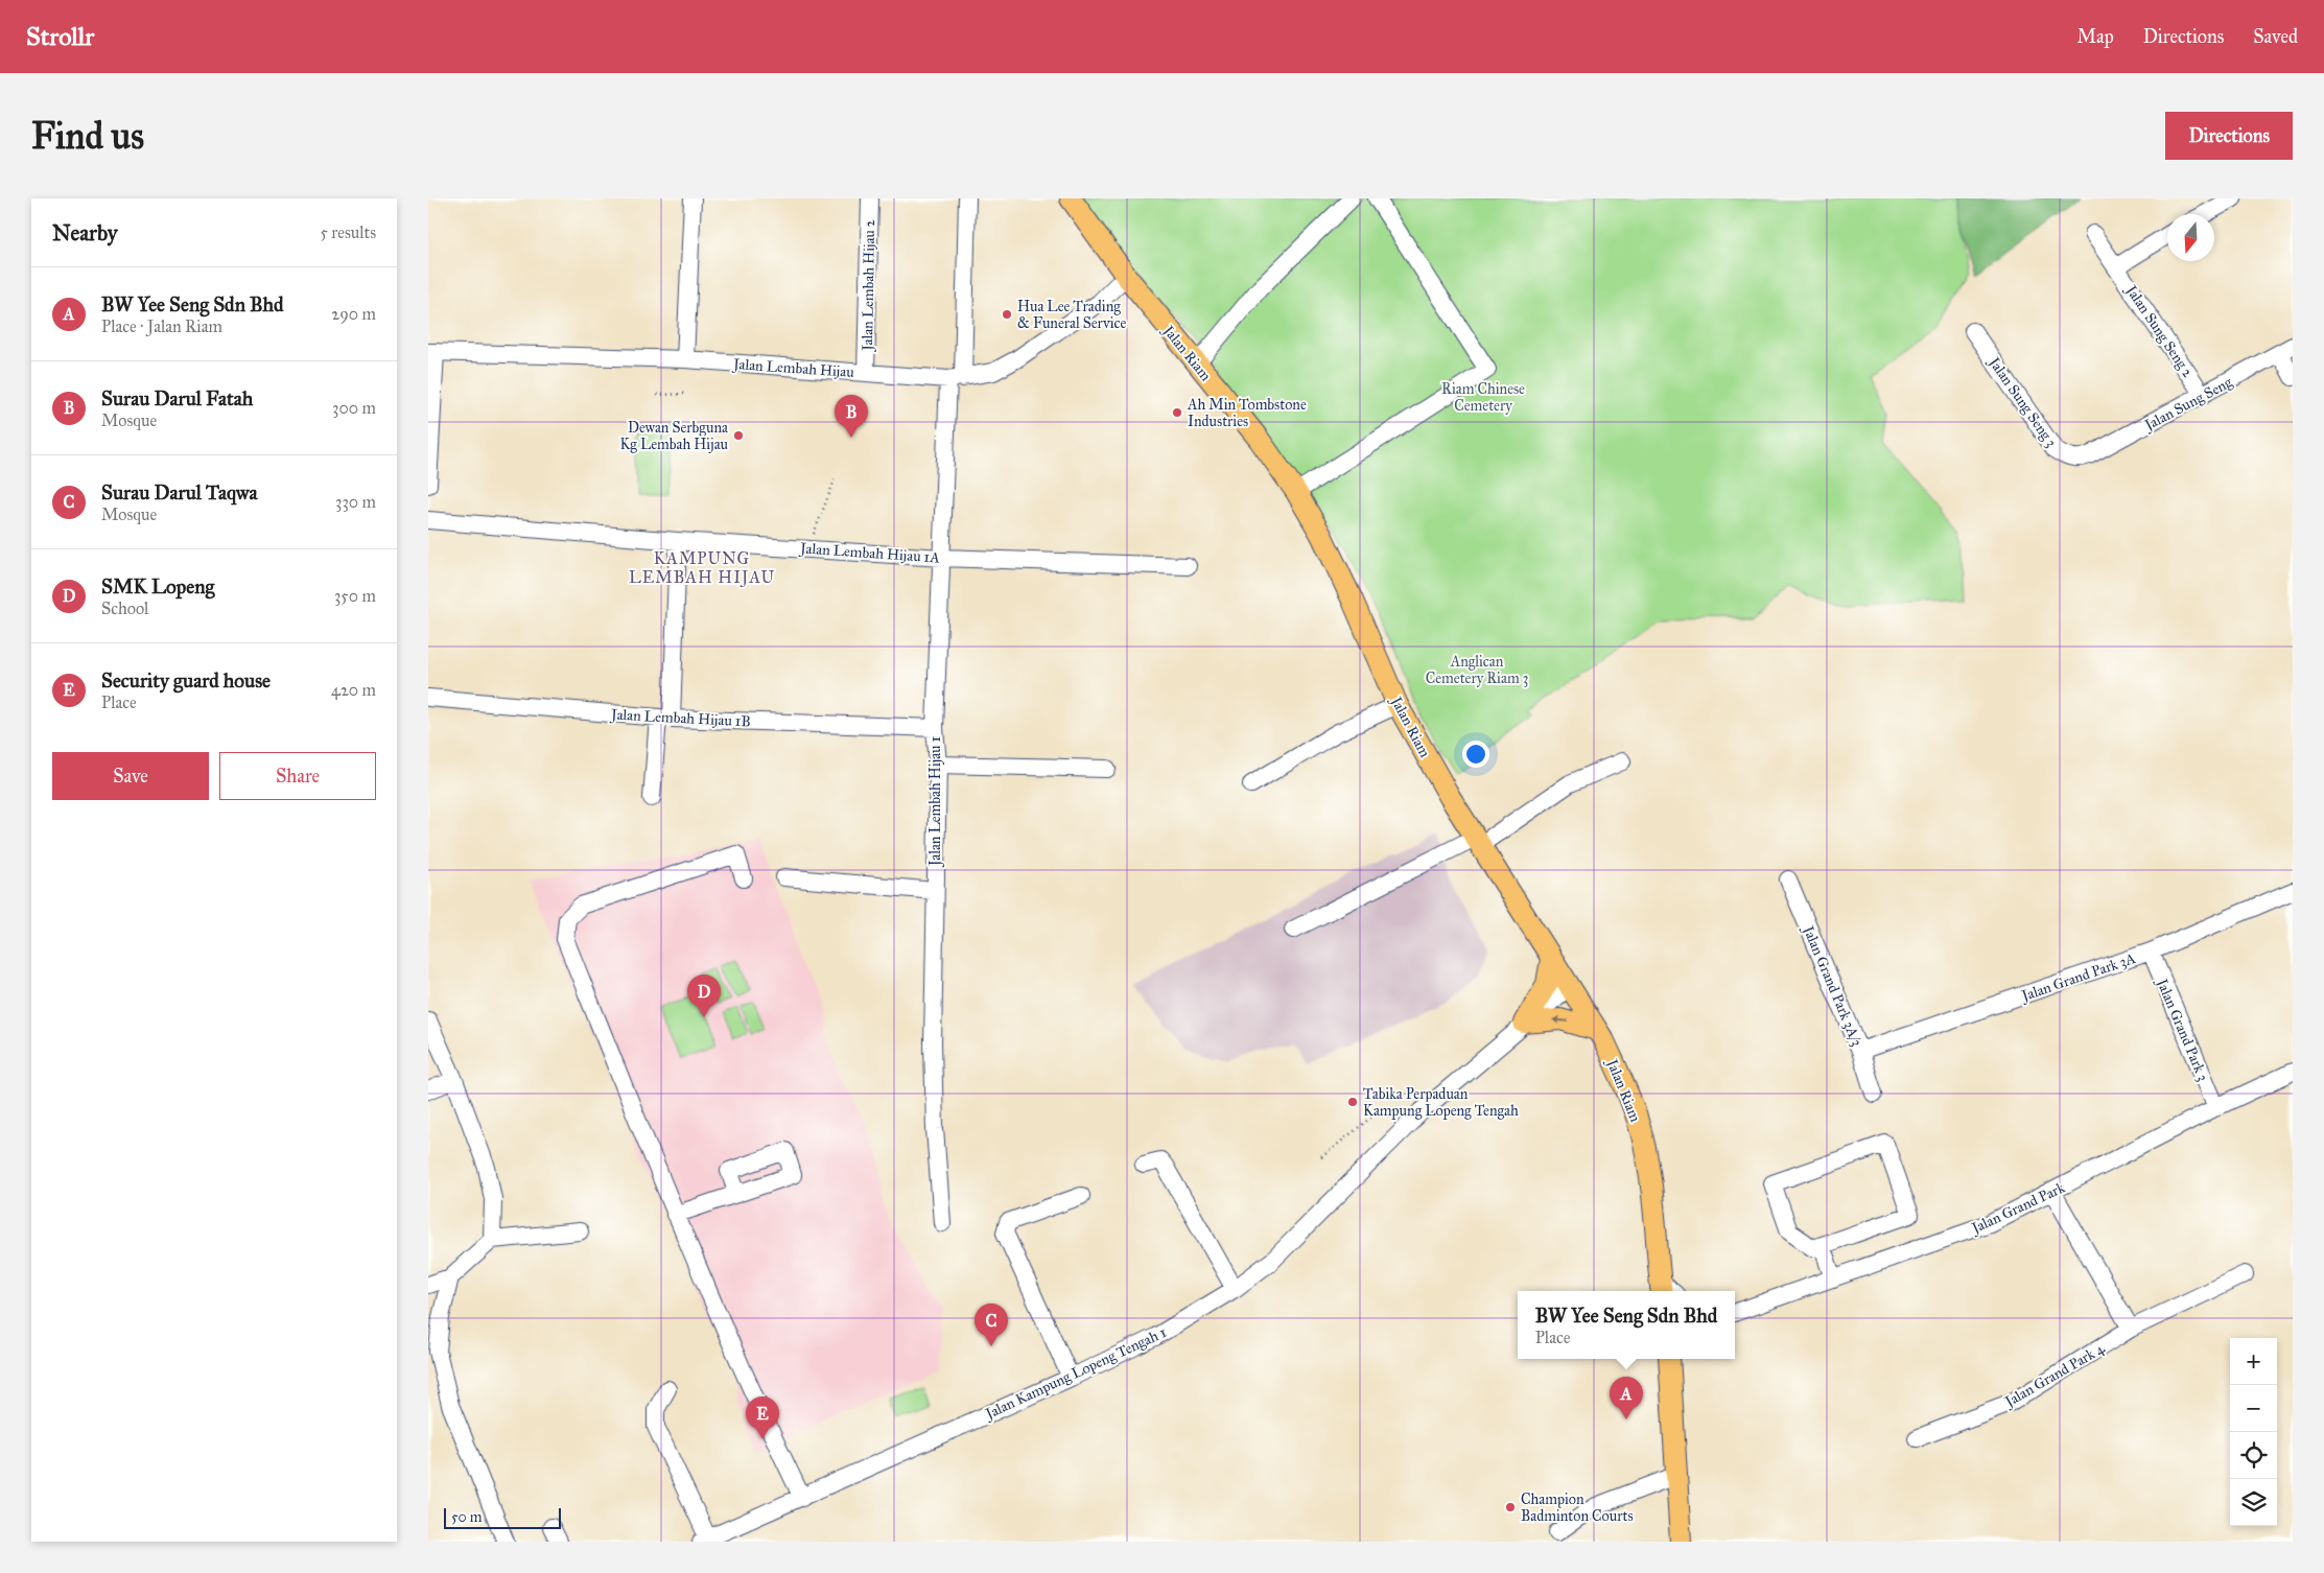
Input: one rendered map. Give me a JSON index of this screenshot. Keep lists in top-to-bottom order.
{
  "streets": {
    "main road": ["Jalan Riam"],
    "street": [
      "Jalan Lembah Hijau 2",
      "Jalan Sung Seng 2",
      "Jalan Lembah Hijau",
      "Jalan Sung Seng 3",
      "Jalan Sung Seng",
      "Jalan Lembah Hijau 1A",
      "Jalan Lembah Hijau 1B",
      "Jalan Lembah Hijau 1",
      "Jalan Grand Park 3A",
      "Jalan Grand Park 3A/3",
      "Jalan Grand Park 3",
      "Jalan Grand Park",
      "Jalan Kampung Lopeng Tengah 1",
      "Jalan Grand Park 4"
    ]
  },
  "crossings": [
    ["Jalan Lembah Hijau 2", "Jalan Lembah Hijau"],
    ["Jalan Sung Seng 2", "Jalan Sung Seng"],
    ["Jalan Riam", "Jalan Lembah Hijau"],
    ["Jalan Riam", "Jalan Kampung Lopeng Tengah 1"],
    ["Jalan Lembah Hijau", "Jalan Lembah Hijau 1"],
    ["Jalan Sung Seng 3", "Jalan Sung Seng"],
    ["Jalan Lembah Hijau 1A", "Jalan Lembah Hijau 1"],
    ["Jalan Lembah Hijau 1B", "Jalan Lembah Hijau 1"],
    ["Jalan Grand Park 3A", "Jalan Grand Park 3A/3"],
    ["Jalan Grand Park 3A", "Jalan Grand Park 3"],
    ["Jalan Grand Park 3", "Jalan Grand Park"]
  ],
  "districts": ["KAMPUNG LEMBAH HIJAU"],
  "parks": ["Riam Chinese Cemetery", "Anglican Cemetery Riam 3"],
  "places": [
    "Hua Lee Trading & Funeral Service",
    "Ah Min Tombstone Industries",
    "Dewan Serbguna Kg Lembah Hijau",
    "Tabika Perpaduan Kampung Lopeng Tengah",
    "Champion Badminton Courts"
  ],
  "scale_bar": "50 m",
  "north": "bottom",
  "page": {
    "header": "Strollr",
    "nav": ["Map", "Directions", "Saved"],
    "buttons": [
      "Directions",
      ["Save", "Share"]
    ],
    "title": "Find us",
    "heading": ["Nearby", "5 results"],
    "list": [
      {
        "mark": "A",
        "name": "BW Yee Seng Sdn Bhd",
        "note": "Place · Jalan Riam",
        "value": "290 m"
      },
      {
        "mark": "B",
        "name": "Surau Darul Fatah",
        "note": "Mosque",
        "value": "300 m"
      },
      {
        "mark": "C",
        "name": "Surau Darul Taqwa",
        "note": "Mosque",
        "value": "330 m"
      },
      {
        "mark": "D",
        "name": "SMK Lopeng",
        "note": "School",
        "value": "350 m"
      },
      {
        "mark": "E",
        "name": "Security guard house",
        "note": "Place",
        "value": "420 m"
      }
    ],
    "pins": [
      "B",
      "D",
      "C",
      "A",
      "E"
    ],
    "popup": ["BW Yee Seng Sdn Bhd", "Place"],
    "map_buttons": ["+", "−"],
    "scale": "50 m"
  }
}
